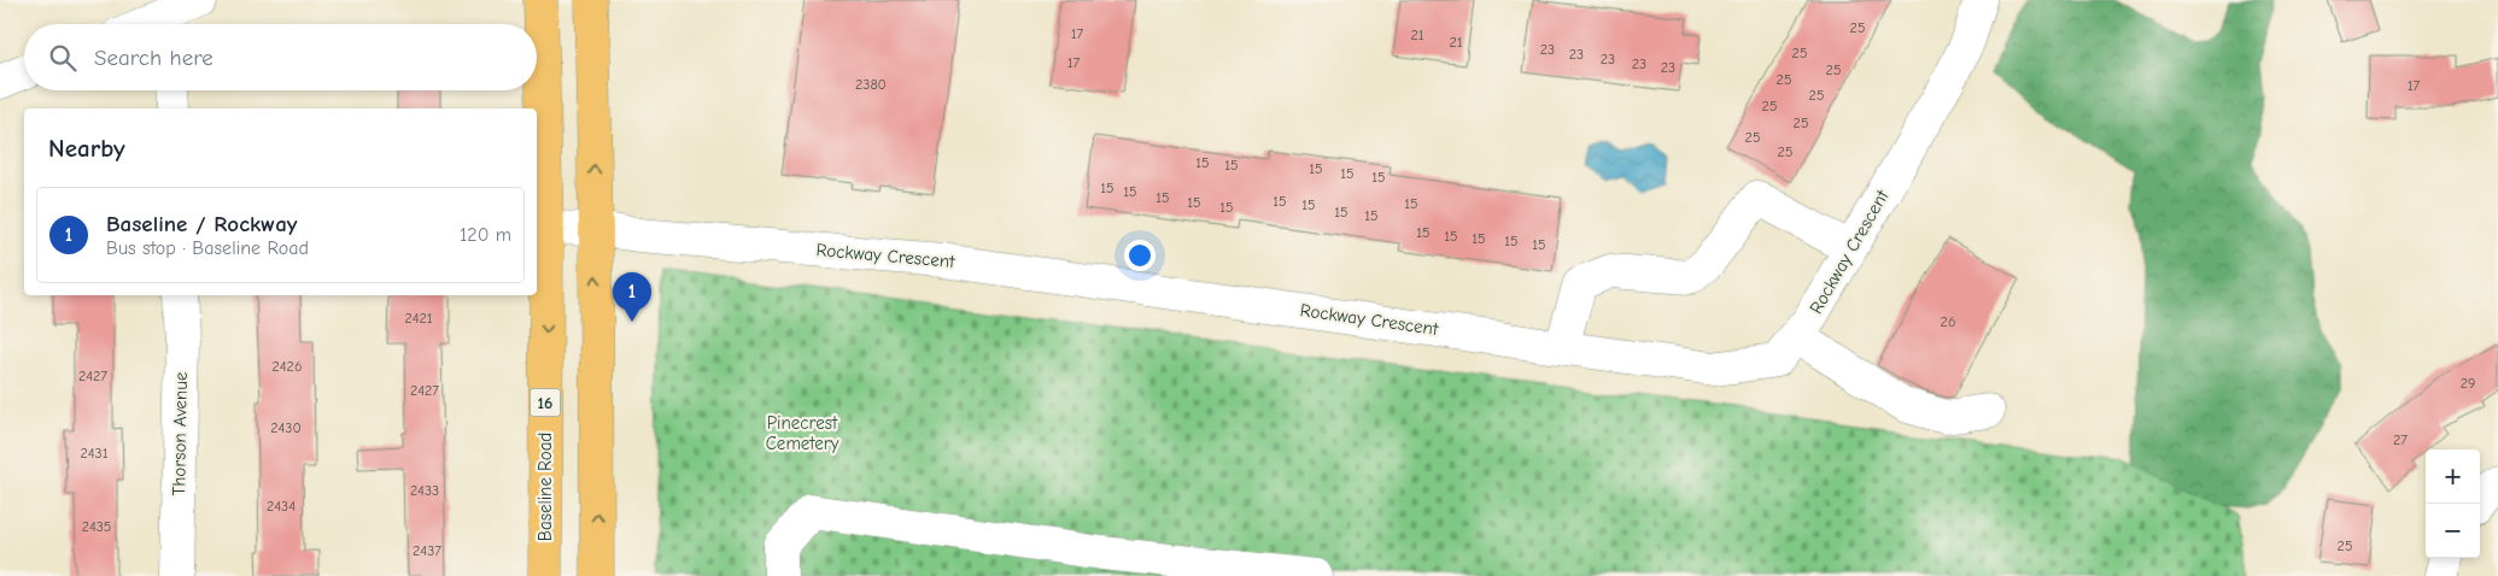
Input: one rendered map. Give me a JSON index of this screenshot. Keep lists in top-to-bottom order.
{
  "streets": {
    "main road": ["16", "Baseline Road"],
    "street": ["Rockway Crescent", "Thorson Avenue"]
  },
  "crossings": [
    ["Rockway Crescent", "Baseline Road"]
  ],
  "parks": ["Pinecrest Cemetery"],
  "house_numbers": [
    "25",
    "17",
    "21",
    "21",
    "23",
    "25",
    "23",
    "23",
    "17",
    "23",
    "23",
    "25",
    "25",
    "2380",
    "17",
    "25",
    "25",
    "25",
    "25",
    "25",
    "15",
    "15",
    "15",
    "15",
    "15",
    "15",
    "15",
    "15",
    "15",
    "15",
    "15",
    "15",
    "15",
    "15",
    "15",
    "15",
    "15",
    "15",
    "15",
    "15",
    "2421",
    "26",
    "2426",
    "2427",
    "29",
    "2427",
    "2430",
    "27",
    "2431",
    "2433",
    "2434",
    "2435",
    "25",
    "2437"
  ],
  "page": {
    "search": "Search here",
    "heading": "Nearby",
    "list": [
      {
        "mark": "1",
        "name": "Baseline / Rockway",
        "note": "Bus stop · Baseline Road",
        "value": "120 m"
      }
    ],
    "pins": "1",
    "map_buttons": ["+", "−"]
  }
}
